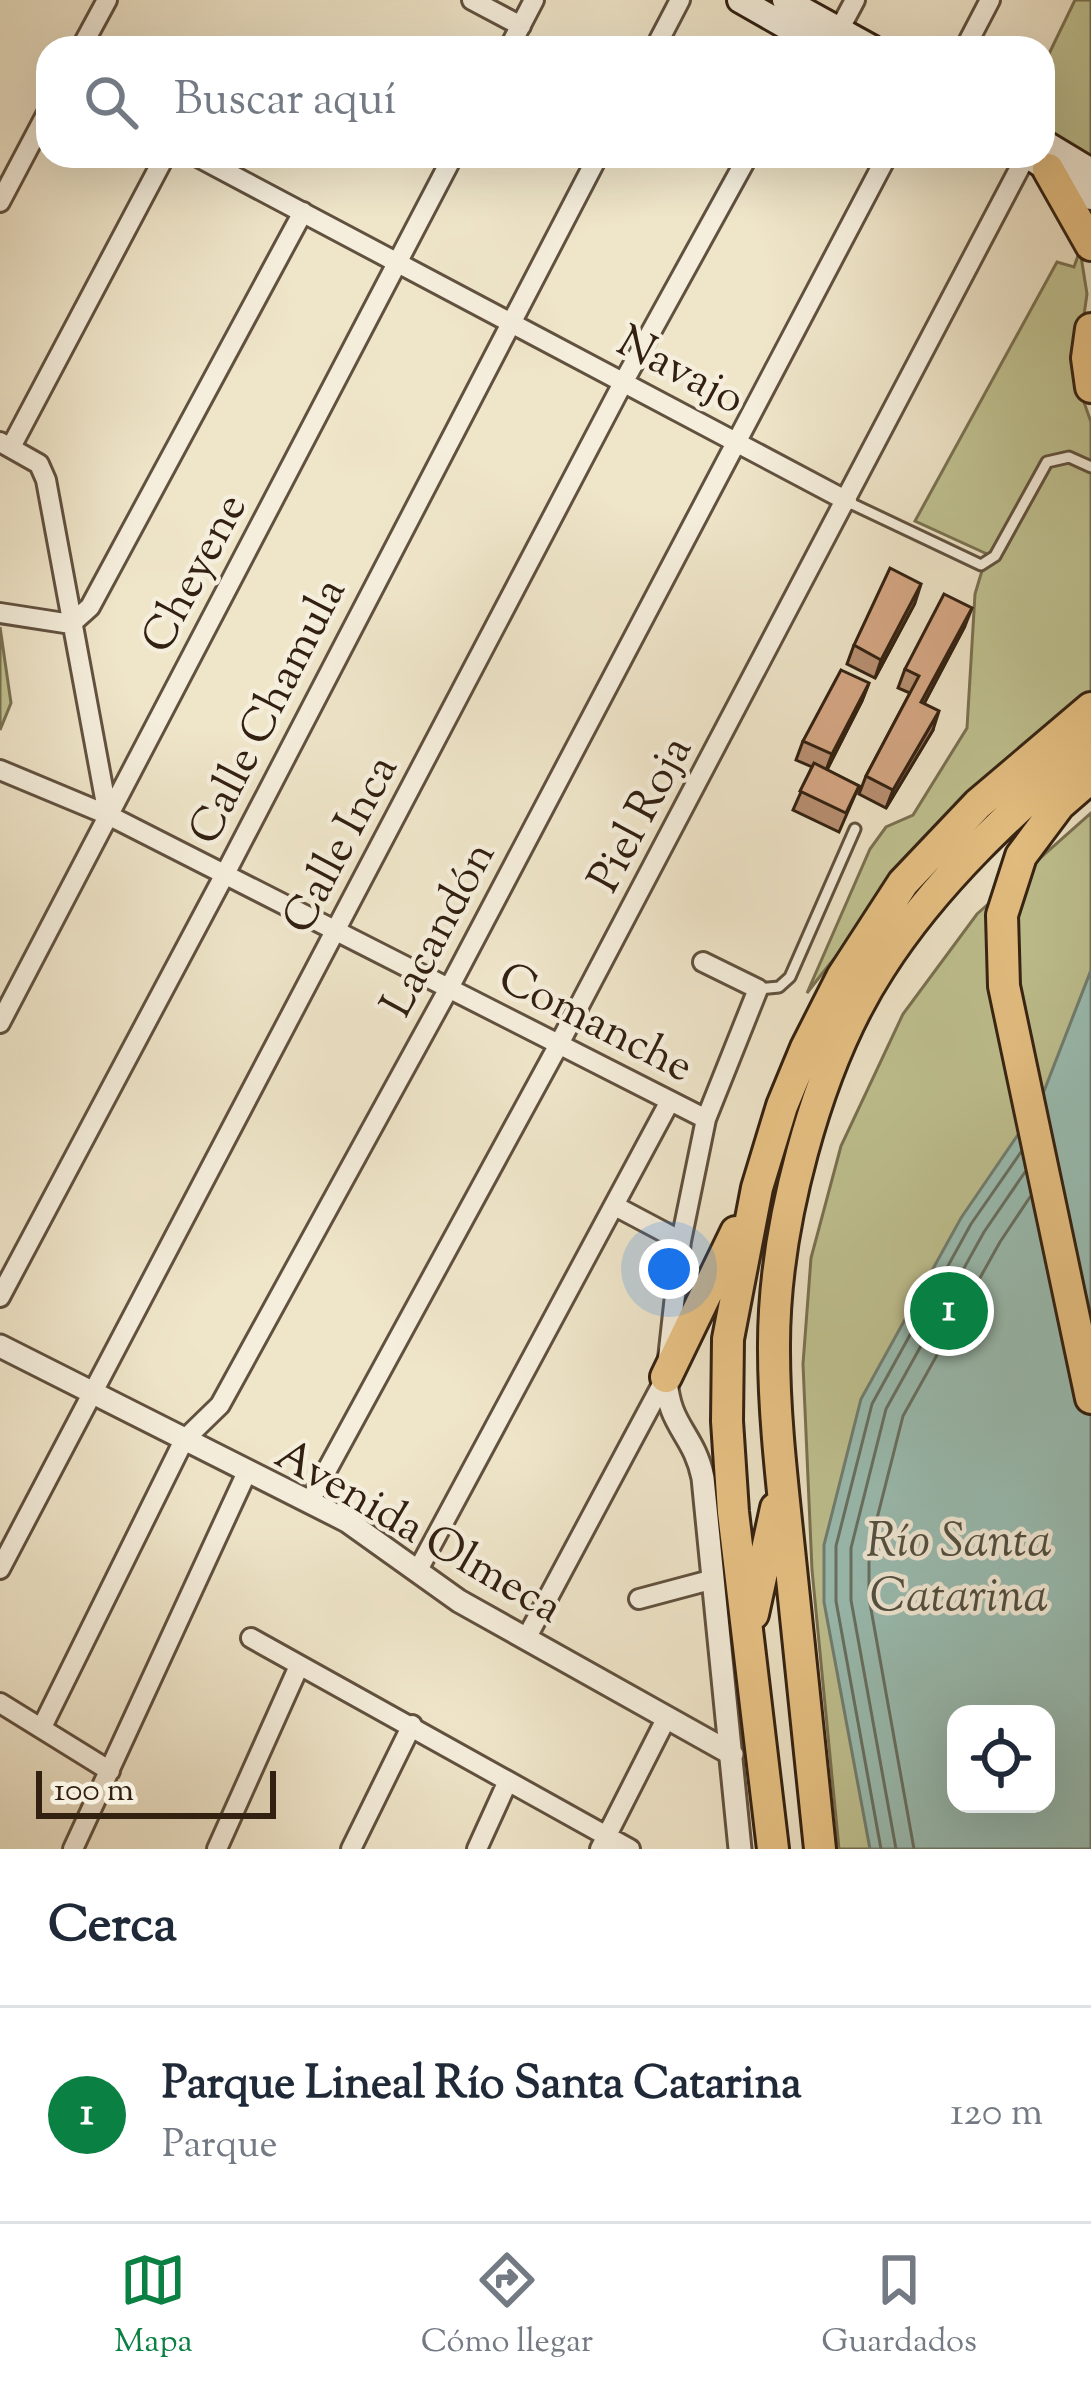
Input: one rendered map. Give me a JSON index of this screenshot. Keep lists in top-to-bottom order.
{
  "streets": {
    "street": [
      "Navajo",
      "Cheyene",
      "Calle Chamula",
      "Piel Roja",
      "Calle Inca",
      "Lacandón",
      "Comanche",
      "Avenida Olmeca"
    ]
  },
  "crossings": [
    ["Navajo", "Cheyene"],
    ["Navajo", "Calle Chamula"],
    ["Navajo", "Piel Roja"],
    ["Navajo", "Calle Inca"],
    ["Navajo", "Lacandón"],
    ["Cheyene", "Comanche"],
    ["Calle Chamula", "Comanche"],
    ["Piel Roja", "Comanche"],
    ["Piel Roja", "Avenida Olmeca"],
    ["Calle Inca", "Comanche"],
    ["Calle Inca", "Avenida Olmeca"],
    ["Lacandón", "Comanche"],
    ["Lacandón", "Avenida Olmeca"]
  ],
  "water": ["Río Santa Catarina"],
  "scale_bar": "100 m",
  "page": {
    "search": "Buscar aquí",
    "pins": "1",
    "scale": "100 m",
    "heading": "Cerca",
    "list": [
      {
        "mark": "1",
        "name": "Parque Lineal Río Santa Catarina",
        "note": "Parque",
        "value": "120 m"
      }
    ],
    "nav": ["Mapa", "Cómo llegar", "Guardados"]
  }
}
